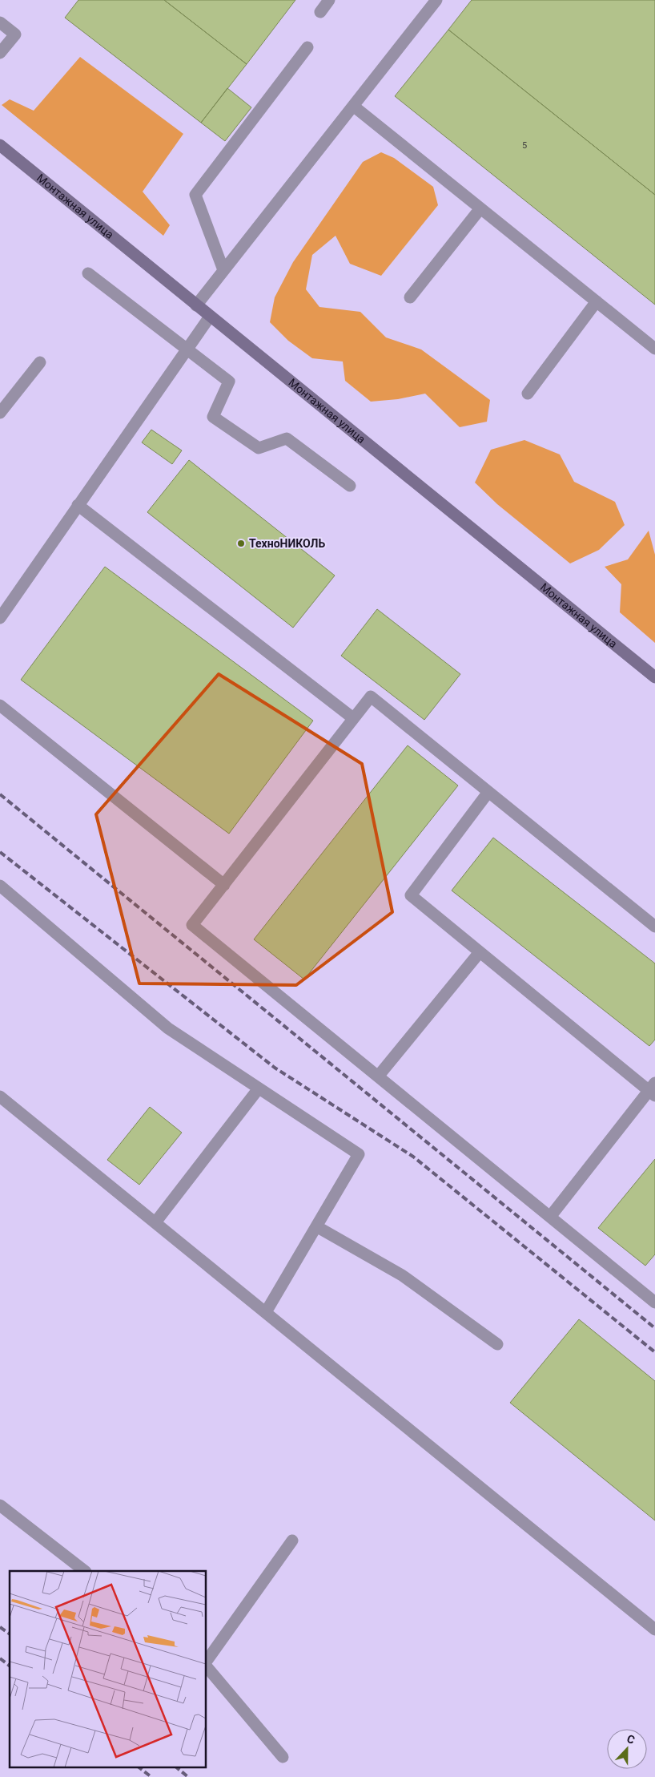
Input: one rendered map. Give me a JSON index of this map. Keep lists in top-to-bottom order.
{
  "streets": {
    "street": ["Монтажная улица"]
  },
  "places": ["ТехноНИКОЛЬ"],
  "house_numbers": ["5"],
  "north": "top"
}
